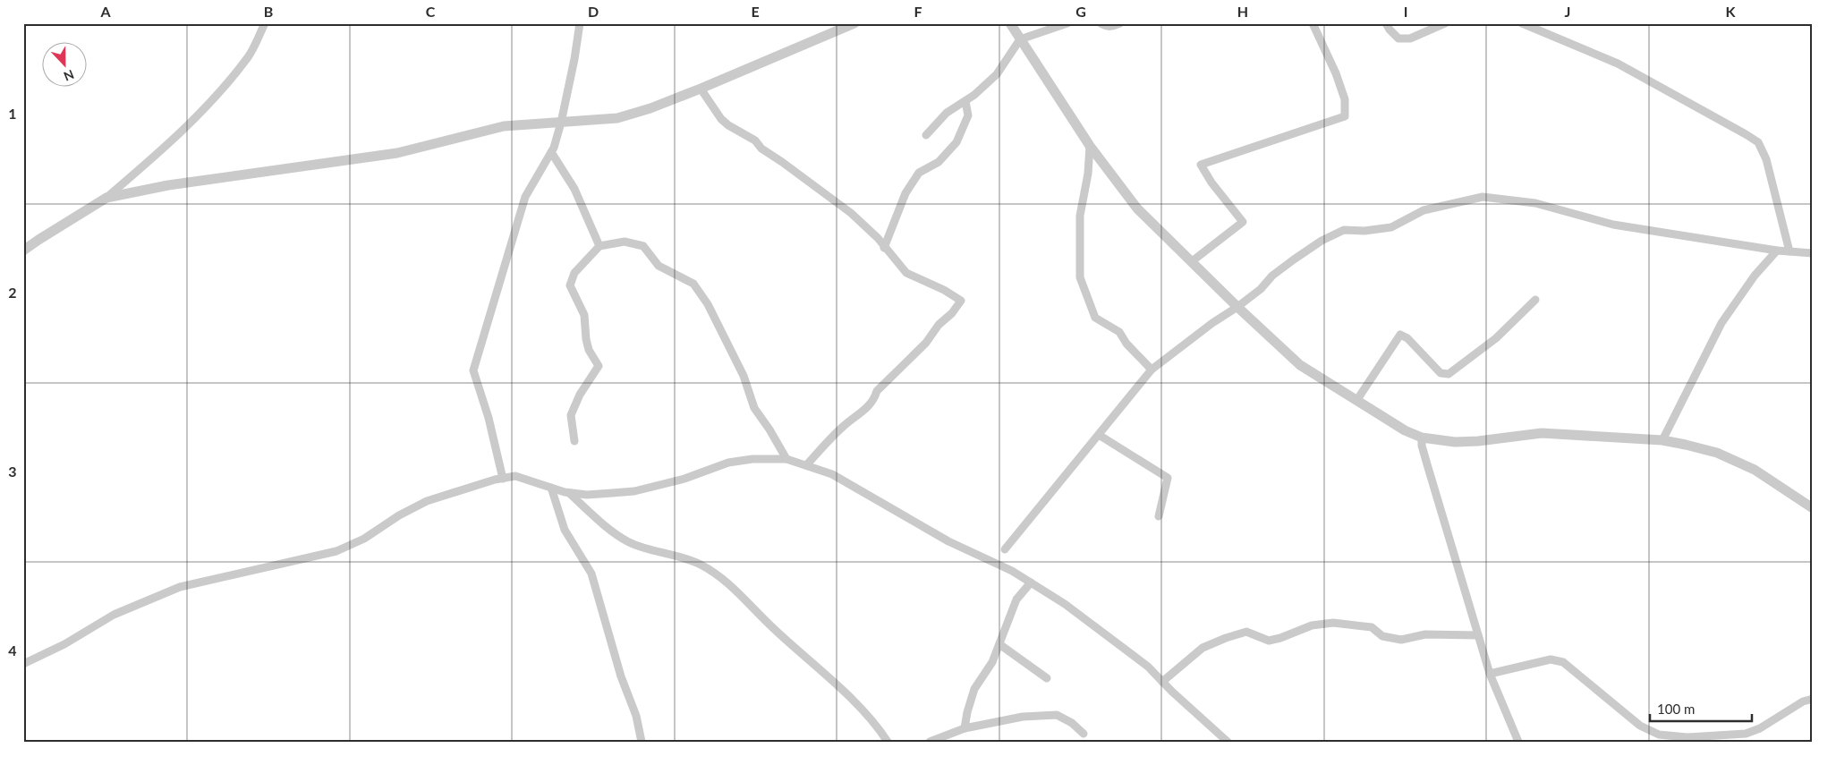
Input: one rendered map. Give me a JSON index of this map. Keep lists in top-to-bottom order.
{
  "scale_bar": "100 m",
  "north": "bottom",
  "grid": {
    "columns": [
      "A",
      "B",
      "C",
      "D",
      "E",
      "F",
      "G",
      "H",
      "I",
      "J",
      "K"
    ],
    "rows": [
      "1",
      "2",
      "3",
      "4"
    ]
  }
}
